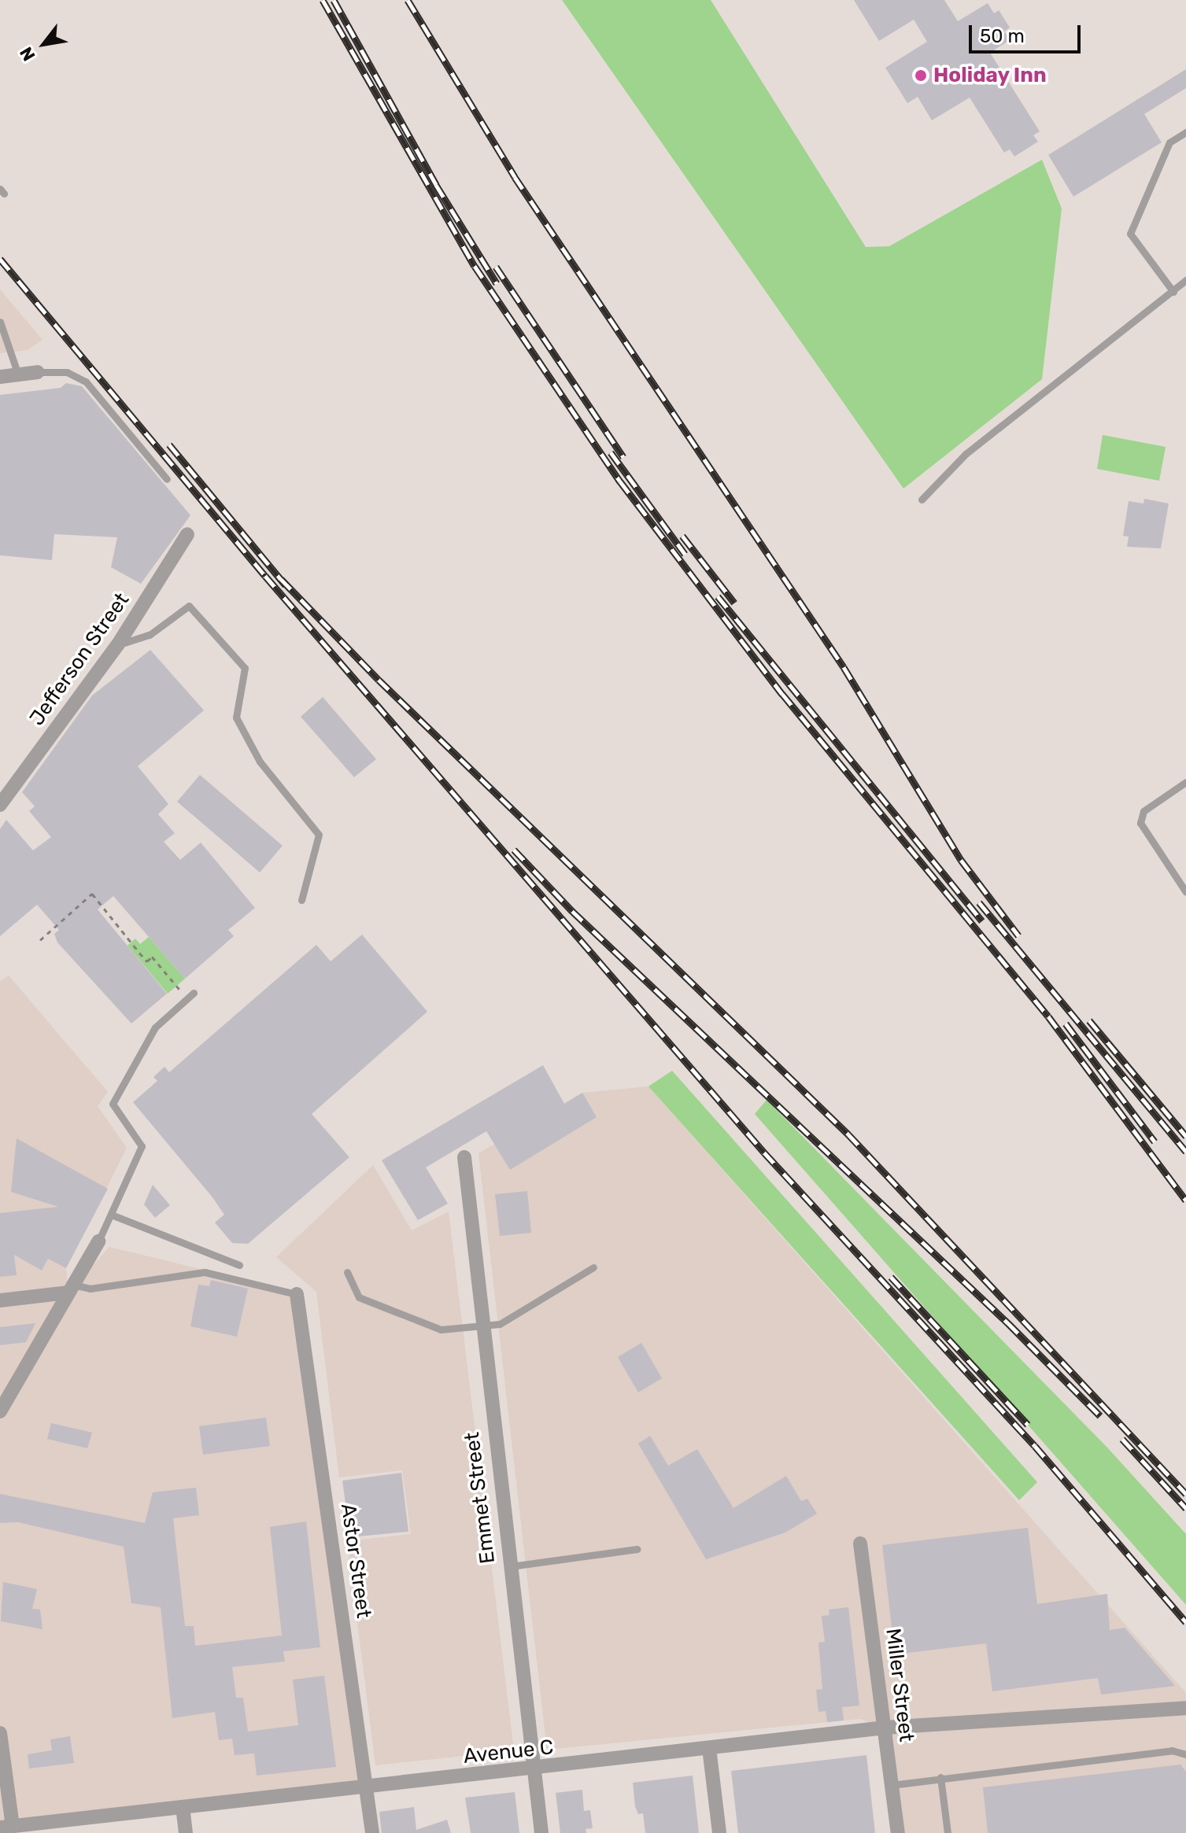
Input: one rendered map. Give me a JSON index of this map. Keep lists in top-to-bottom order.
{
  "streets": {
    "street": [
      "Jefferson Street",
      "Emmet Street",
      "Astor Street",
      "Miller Street",
      "Avenue C"
    ]
  },
  "crossings": [
    ["Emmet Street", "Avenue C"],
    ["Astor Street", "Avenue C"],
    ["Miller Street", "Avenue C"]
  ],
  "places": ["Holiday Inn"],
  "scale_bar": "50 m",
  "north": "bottom left"
}
